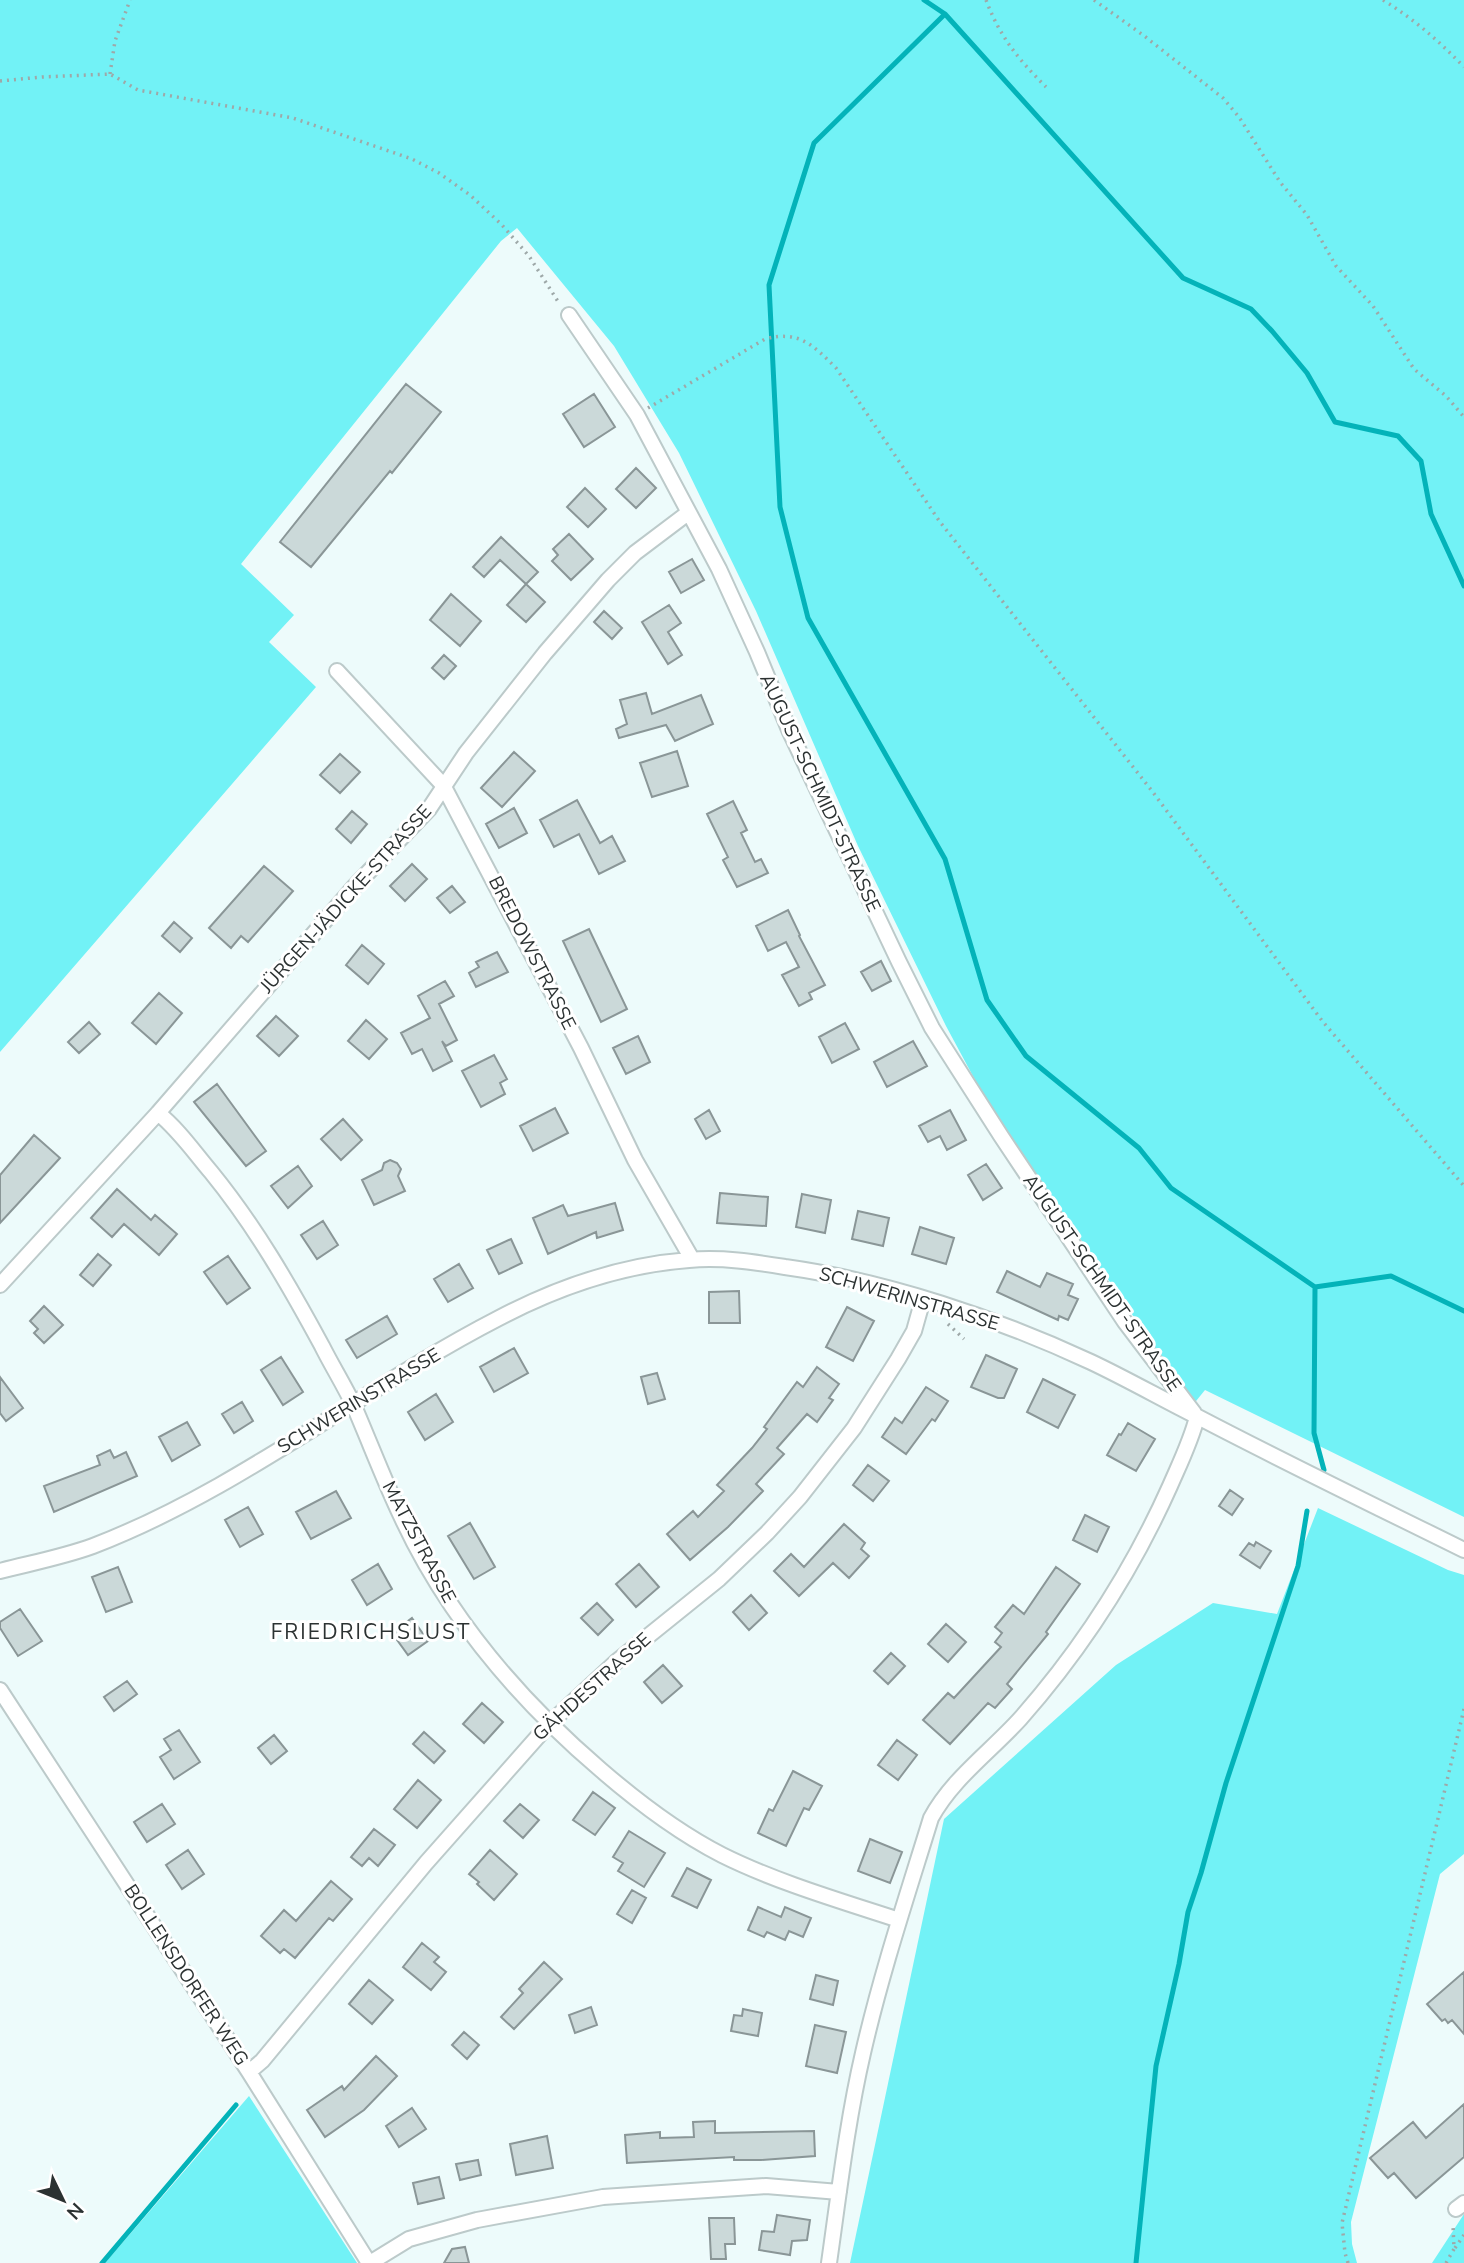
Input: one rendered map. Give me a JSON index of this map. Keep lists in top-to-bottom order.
{
  "streets": {
    "street": [
      "AUGUST-SCHMIDT-STRASSE",
      "JÜRGEN-JÄDICKE-STRASSE",
      "BREDOWSTRASSE",
      "SCHWERINSTRASSE",
      "MATZSTRASSE",
      "GÄHDESTRASSE",
      "BOLLENSDORFER WEG"
    ]
  },
  "crossings": [
    ["AUGUST-SCHMIDT-STRASSE", "JÜRGEN-JÄDICKE-STRASSE"],
    ["AUGUST-SCHMIDT-STRASSE", "SCHWERINSTRASSE"],
    ["JÜRGEN-JÄDICKE-STRASSE", "BREDOWSTRASSE"],
    ["JÜRGEN-JÄDICKE-STRASSE", "MATZSTRASSE"],
    ["BREDOWSTRASSE", "SCHWERINSTRASSE"],
    ["SCHWERINSTRASSE", "MATZSTRASSE"],
    ["SCHWERINSTRASSE", "GÄHDESTRASSE"],
    ["MATZSTRASSE", "GÄHDESTRASSE"],
    ["GÄHDESTRASSE", "BOLLENSDORFER WEG"]
  ],
  "districts": ["FRIEDRICHSLUST"],
  "north": "bottom right"
}
